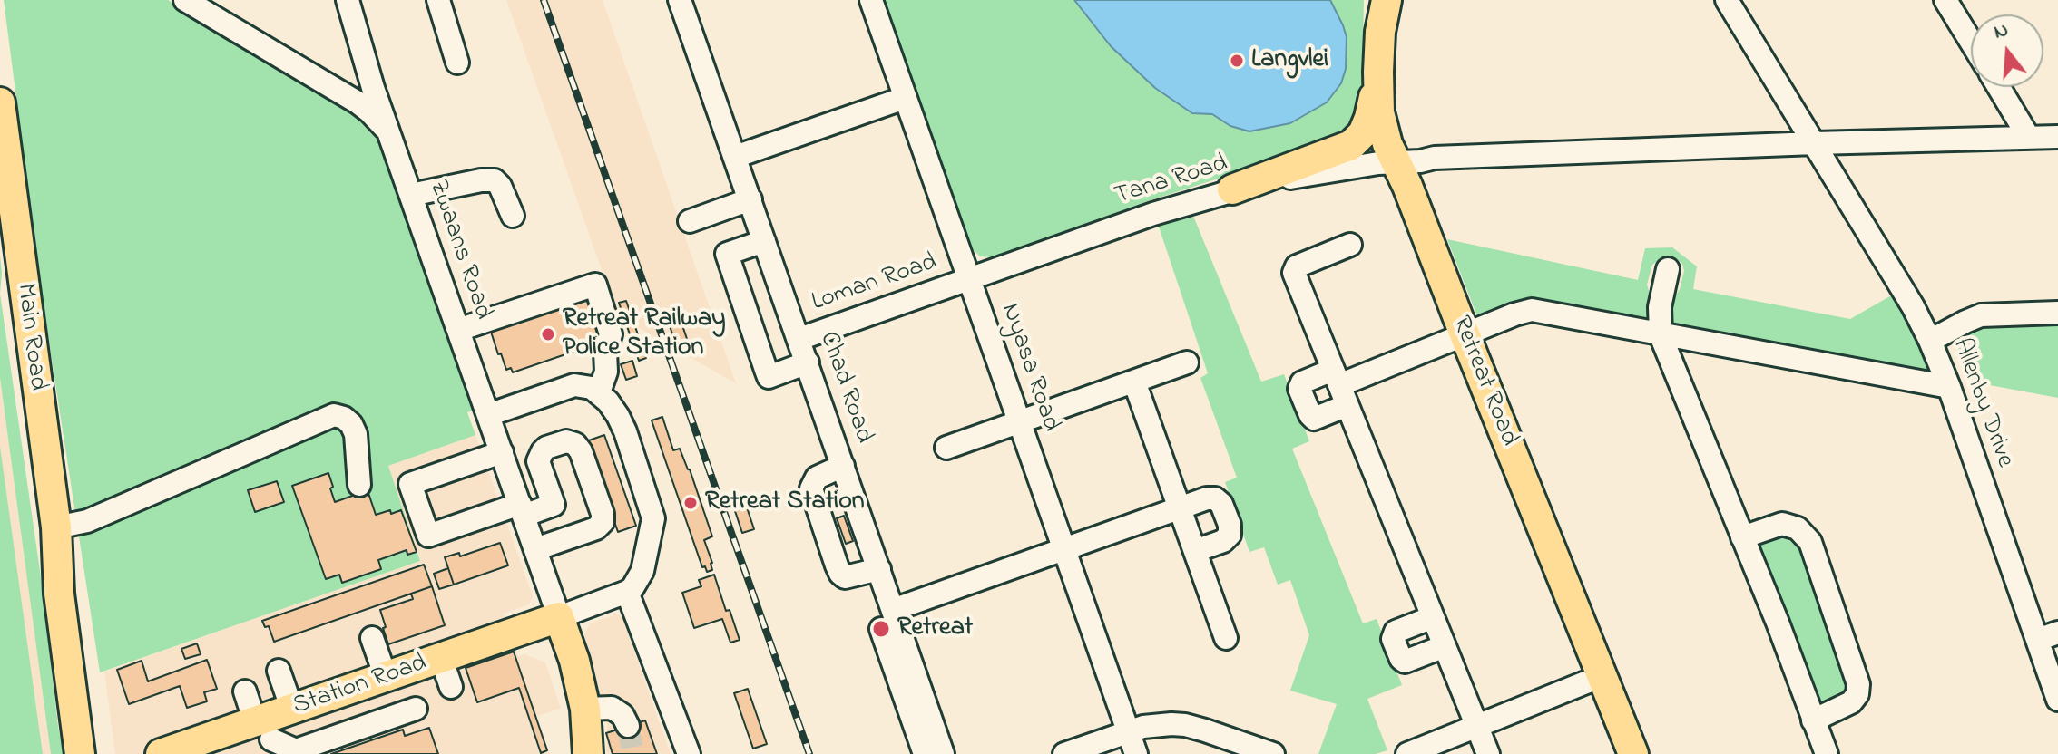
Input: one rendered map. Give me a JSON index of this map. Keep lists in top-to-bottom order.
{
  "streets": {
    "main road": ["Main Road", "Retreat Road", "Station Road"],
    "street": [
      "Tana Road",
      "Zwaans Road",
      "Loman Road",
      "Nyasa Road",
      "Chad Road",
      "Allenby Drive"
    ]
  },
  "crossings": [
    ["Tana Road", "Loman Road"],
    ["Tana Road", "Nyasa Road"],
    ["Tana Road", "Retreat Road"],
    ["Tana Road", "Allenby Drive"],
    ["Zwaans Road", "Station Road"],
    ["Loman Road", "Nyasa Road"],
    ["Loman Road", "Chad Road"]
  ],
  "places": [
    "Langvlei",
    "Retreat Railway Police Station",
    "Retreat Station",
    "Retreat"
  ],
  "north": "top"
}
